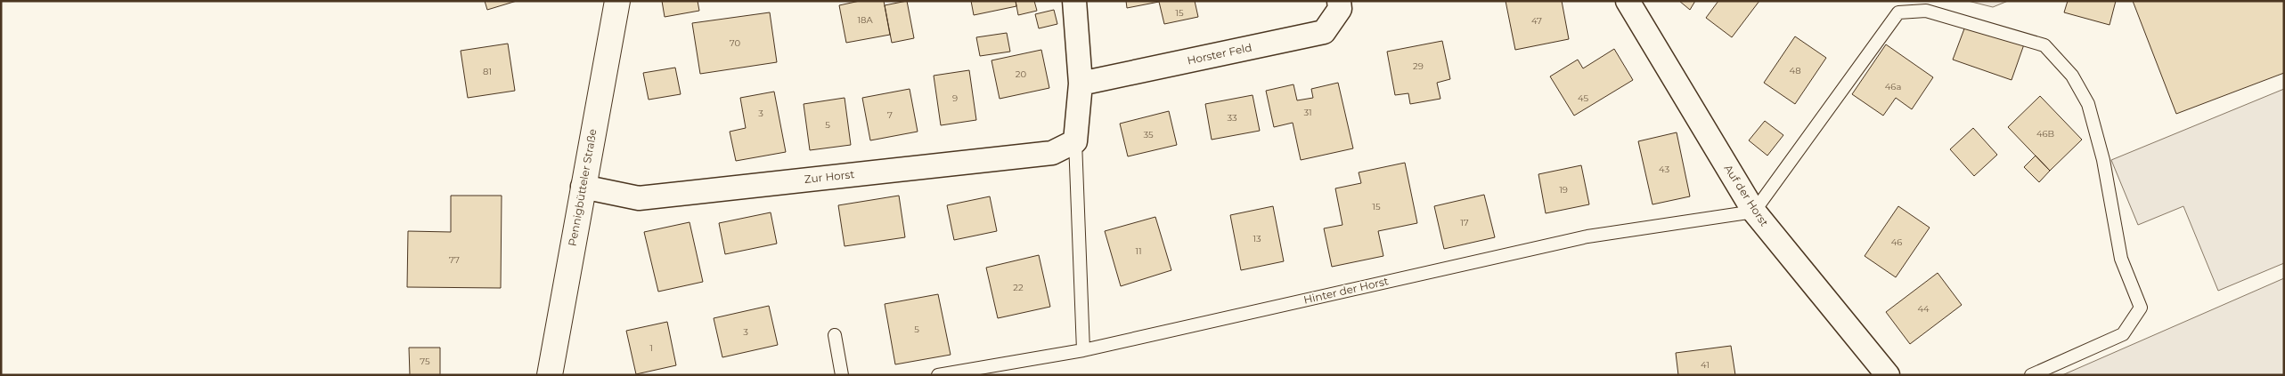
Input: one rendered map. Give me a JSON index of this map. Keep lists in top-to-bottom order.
{
  "streets": {
    "street": [
      "Horster Feld",
      "Zur Horst",
      "Pennigbütteler Straße",
      "Auf der Horst"
    ],
    "lane": ["Hinter der Horst"]
  },
  "crossings": [
    ["Zur Horst", "Pennigbütteler Straße"],
    ["Auf der Horst", "Hinter der Horst"]
  ],
  "house_numbers": [
    "15",
    "18A",
    "47",
    "70",
    "29",
    "48",
    "81",
    "20",
    "46a",
    "9",
    "45",
    "31",
    "3",
    "7",
    "33",
    "5",
    "46B",
    "35",
    "43",
    "19",
    "15",
    "17",
    "13",
    "46",
    "11",
    "77",
    "22",
    "44",
    "5",
    "3",
    "1",
    "75",
    "41"
  ]
}
